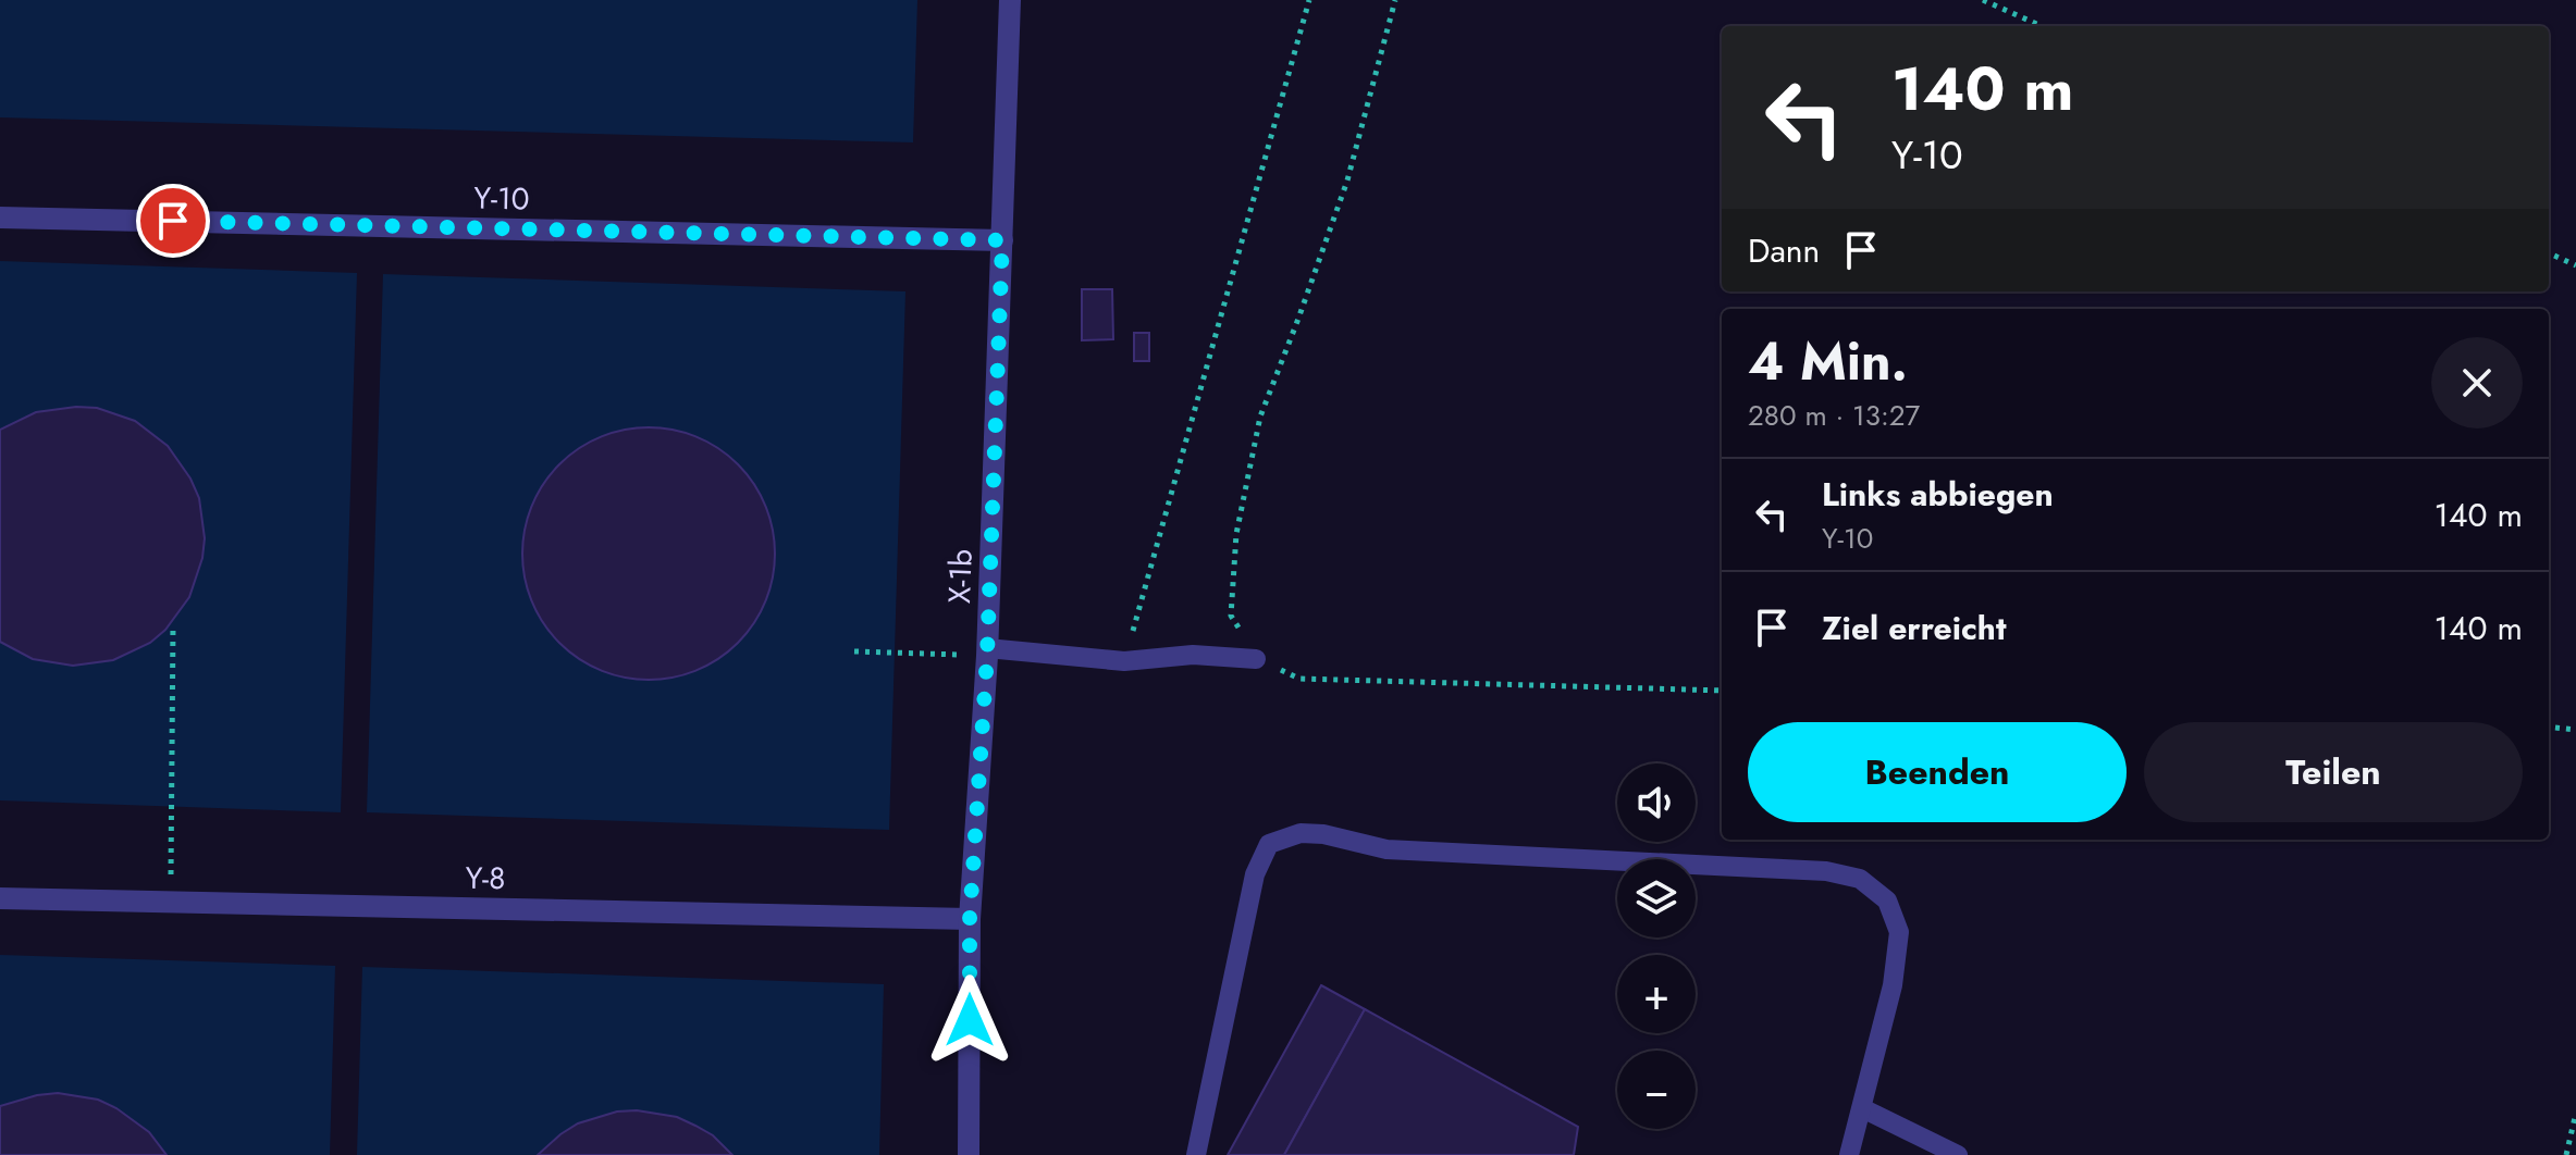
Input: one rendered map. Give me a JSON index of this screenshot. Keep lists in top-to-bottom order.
{
  "streets": {
    "street": ["Y-10", "X-1b", "Y-8"]
  },
  "crossings": [
    ["Y-10", "X-1b"],
    ["X-1b", "Y-8"]
  ],
  "page": {
    "turn": ["140 m", "Y-10"],
    "then": "Dann",
    "heading": ["4 Min.", "280 m · 13:27"],
    "list": [
      {
        "name": "Links abbiegen",
        "note": "Y-10",
        "value": "140 m"
      },
      {
        "name": "Ziel erreicht",
        "value": "140 m"
      }
    ],
    "buttons": ["Beenden", "Teilen"],
    "map_buttons": ["+", "−"]
  }
}
